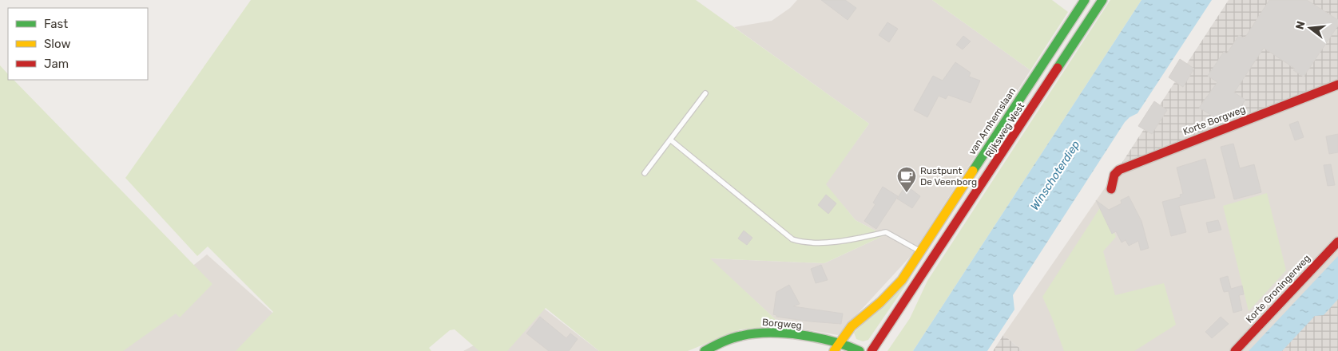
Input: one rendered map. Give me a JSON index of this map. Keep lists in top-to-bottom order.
{
  "streets": {
    "street": [
      "Korte Borgweg",
      "van Arnhemslaan",
      "Rijksweg West",
      "Korte Groningerweg",
      "Borgweg"
    ]
  },
  "crossings": [
    ["van Arnhemslaan", "Borgweg"]
  ],
  "water": ["Winschoterdiep"],
  "places": {
    "cafe": ["Rustpunt De Veenborg"]
  },
  "legend": ["Fast", "Slow", "Jam"],
  "north": "left"
}
